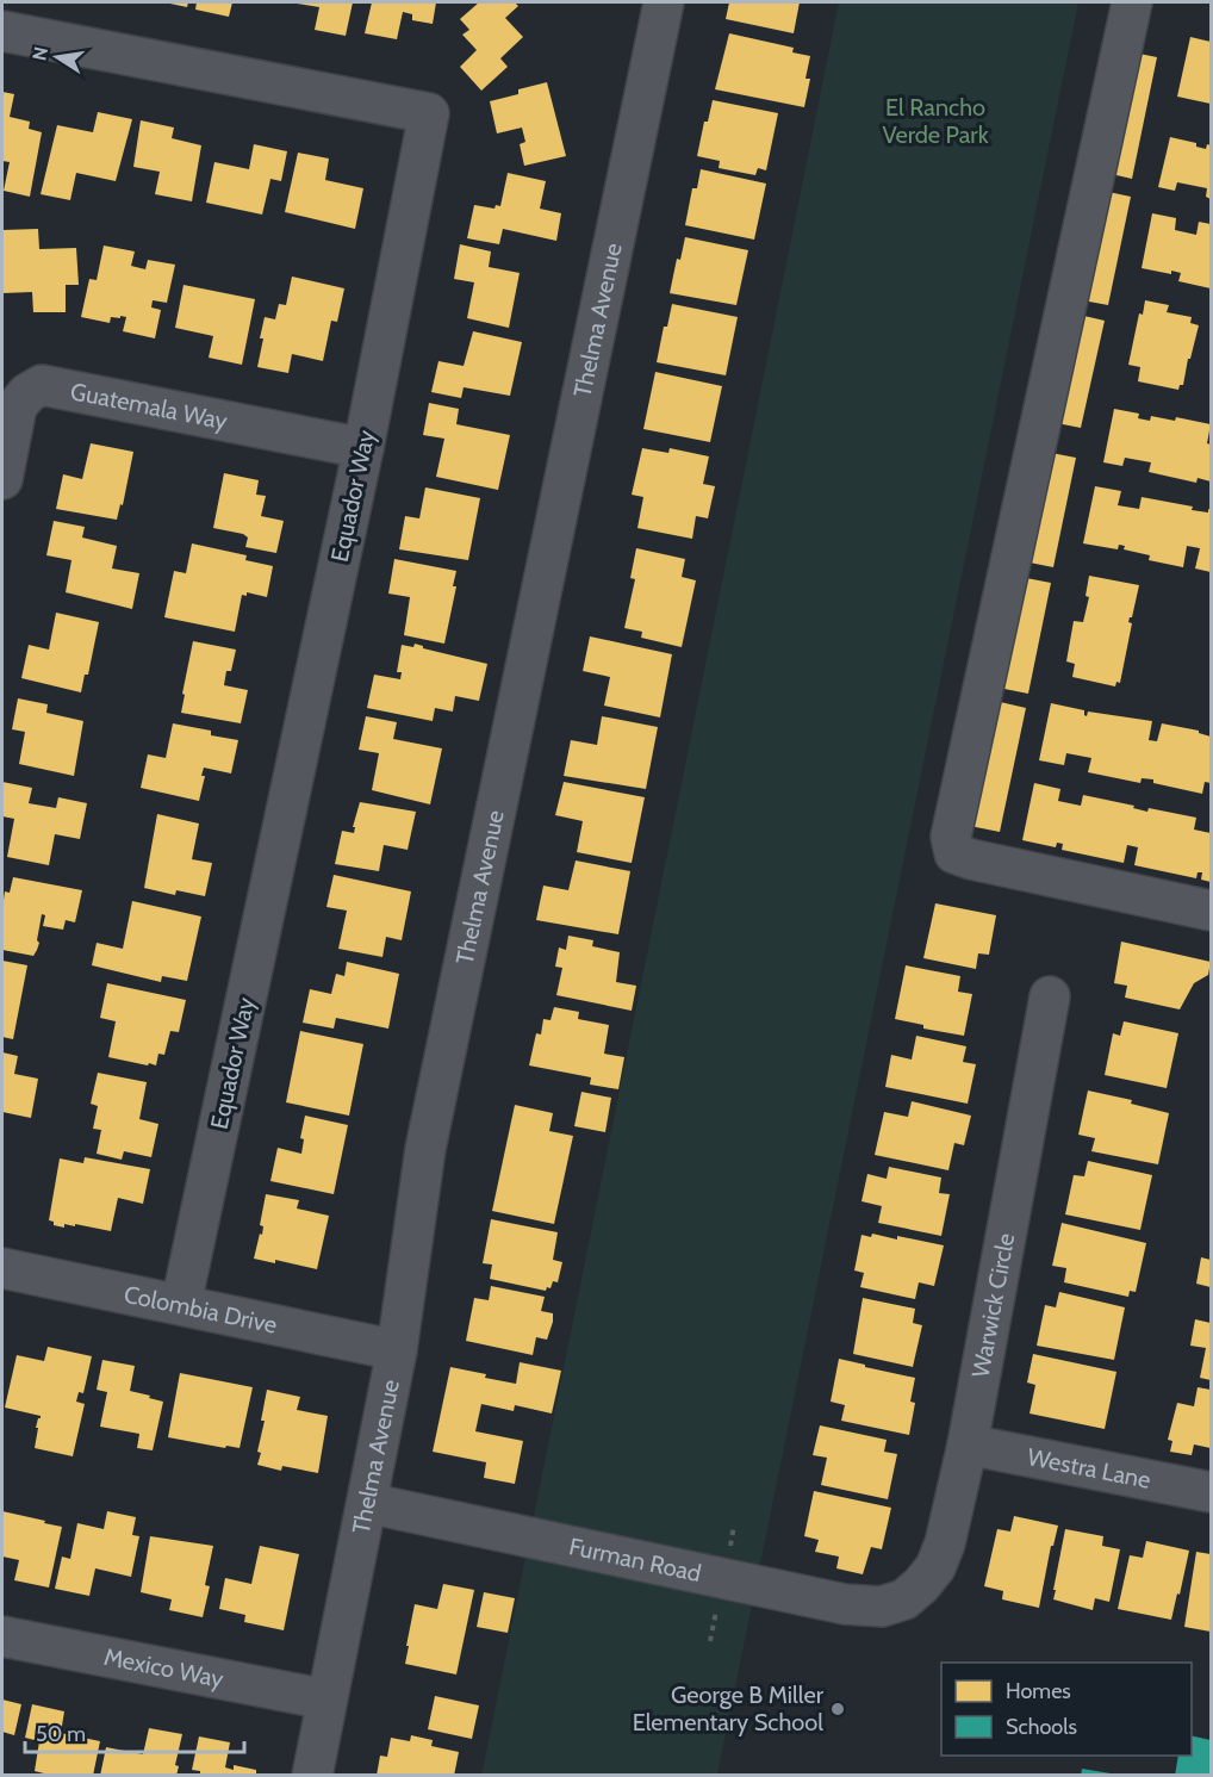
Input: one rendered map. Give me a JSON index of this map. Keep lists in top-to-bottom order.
{
  "streets": {
    "street": [
      "Thelma Avenue",
      "Guatemala Way",
      "Equador Way",
      "Warwick Circle",
      "Colombia Drive",
      "Westra Lane",
      "Furman Road",
      "Mexico Way"
    ]
  },
  "crossings": [
    ["Thelma Avenue", "Colombia Drive"],
    ["Thelma Avenue", "Furman Road"],
    ["Thelma Avenue", "Mexico Way"],
    ["Guatemala Way", "Equador Way"],
    ["Equador Way", "Colombia Drive"],
    ["Warwick Circle", "Westra Lane"],
    ["Warwick Circle", "Furman Road"]
  ],
  "parks": ["El Rancho Verde Park"],
  "places": ["George B Miller Elementary School"],
  "legend": ["Homes", "Schools"],
  "scale_bar": "50 m",
  "north": "left"
}
